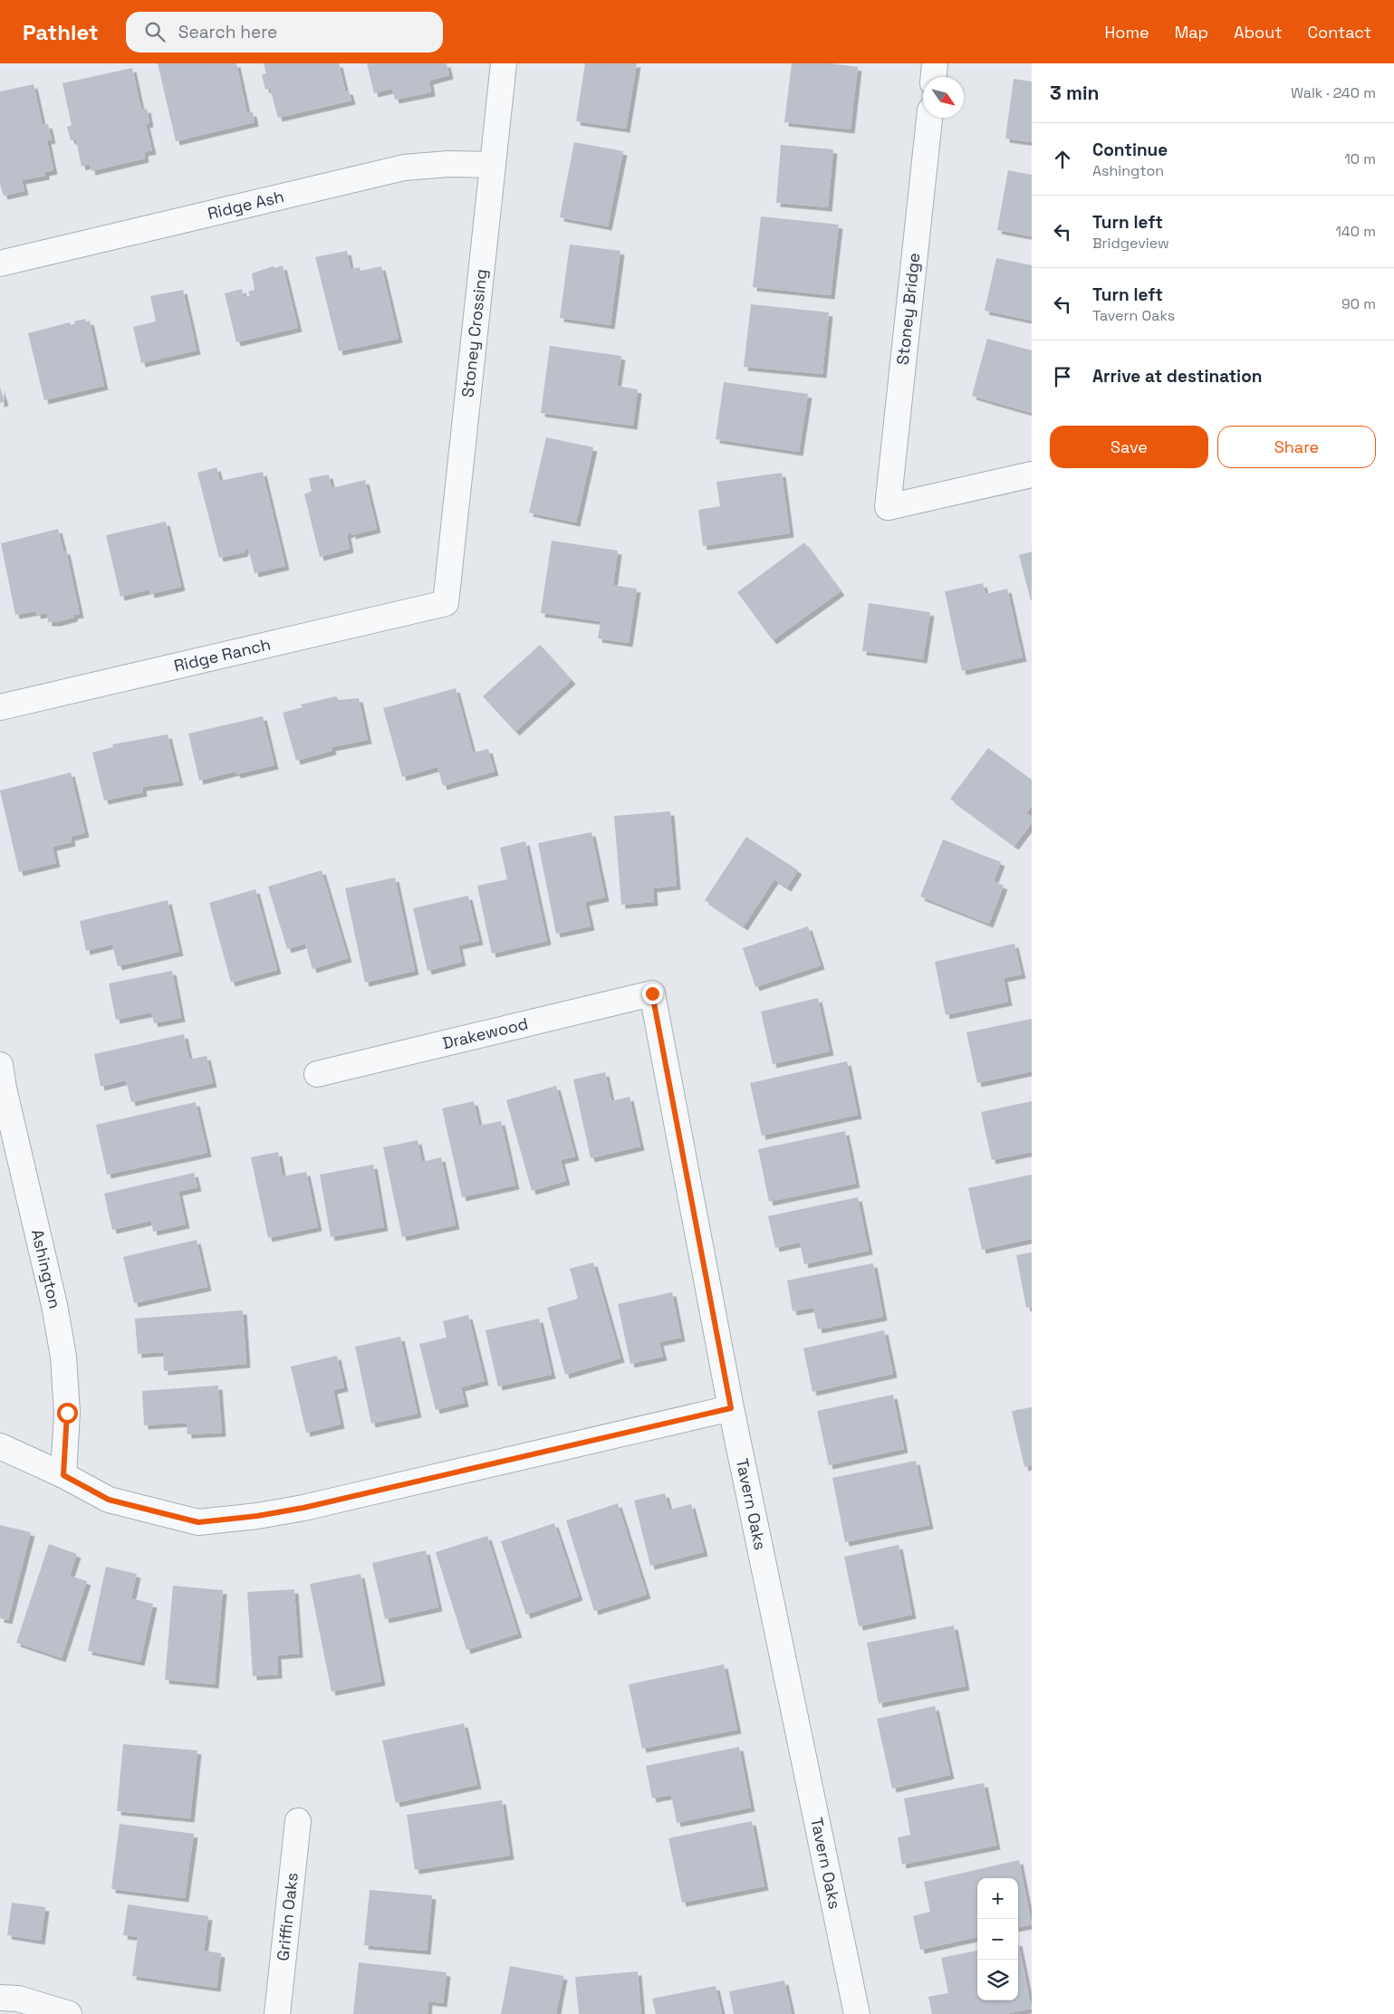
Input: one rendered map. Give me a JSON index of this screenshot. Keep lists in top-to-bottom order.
{
  "streets": {
    "street": [
      "Ridge Ash",
      "Stoney Bridge",
      "Stoney Crossing",
      "Ridge Ranch",
      "Drakewood",
      "Ashington",
      "Tavern Oaks",
      "Griffin Oaks"
    ]
  },
  "crossings": [
    ["Ridge Ash", "Stoney Crossing"],
    ["Stoney Crossing", "Ridge Ranch"],
    ["Drakewood", "Tavern Oaks"]
  ],
  "north": "bottom right",
  "page": {
    "header": "Pathlet",
    "search": "Search here",
    "nav": [
      "Home",
      "Map",
      "About",
      "Contact"
    ],
    "heading": ["3 min", "Walk · 240 m"],
    "list": [
      ["Continue", "Ashington", "10 m"],
      ["Turn left", "Bridgeview", "140 m"],
      ["Turn left", "Tavern Oaks", "90 m"],
      "Arrive at destination"
    ],
    "buttons": ["Save", "Share"],
    "map_buttons": ["+", "−"]
  }
}
